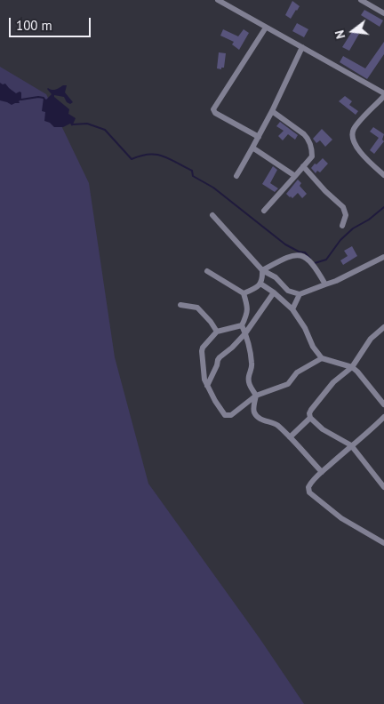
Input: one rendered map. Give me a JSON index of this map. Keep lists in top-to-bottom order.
{
  "scale_bar": "100 m",
  "north": "left"
}
